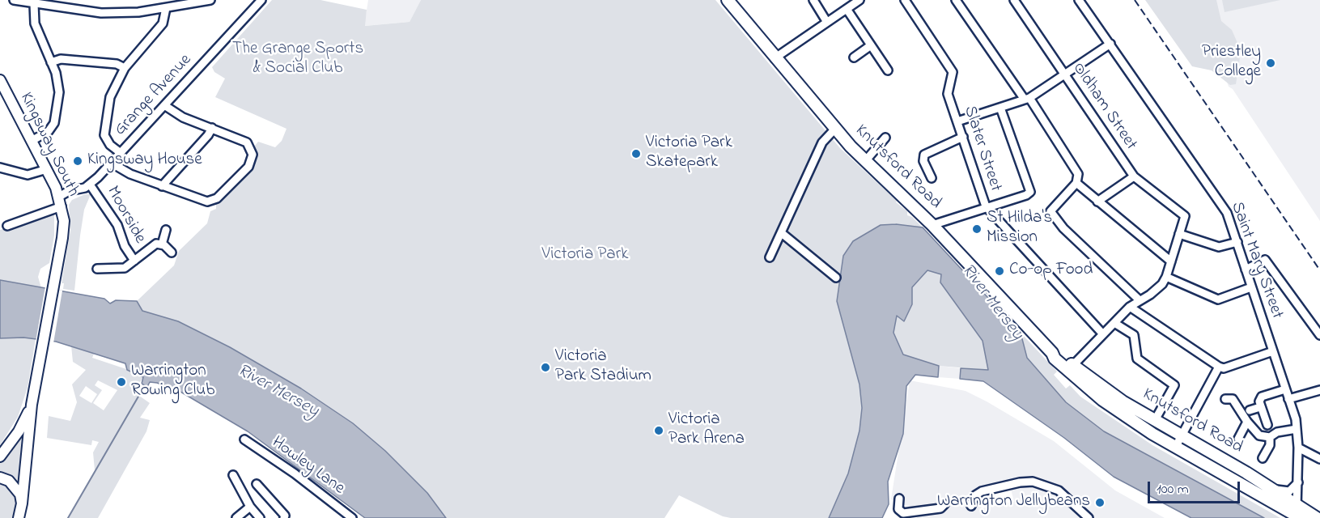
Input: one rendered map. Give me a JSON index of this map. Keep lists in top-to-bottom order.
{
  "streets": {
    "highway": ["Knutsford Road"],
    "main road": ["Kingsway South"],
    "street": [
      "Grange Avenue",
      "Oldham Street",
      "Slater Street",
      "Moorside",
      "Saint Mary Street",
      "Howley Lane"
    ]
  },
  "crossings": [
    ["Grange Avenue", "Kingsway South"],
    ["Grange Avenue", "Moorside"],
    ["Knutsford Road", "Saint Mary Street"]
  ],
  "water": ["River Mersey"],
  "parks": ["The Grange Sports & Social Club", "Victoria Park"],
  "places": [
    "Priestley College",
    "Victoria Park Skatepark",
    "Kingsway House",
    "St Hilda's Mission",
    "Co-op Food",
    "Victoria Park Stadium",
    "Warrington Rowing Club",
    "Victoria Park Arena",
    "Warrington Jellybeans"
  ],
  "scale_bar": "100 m"
}
